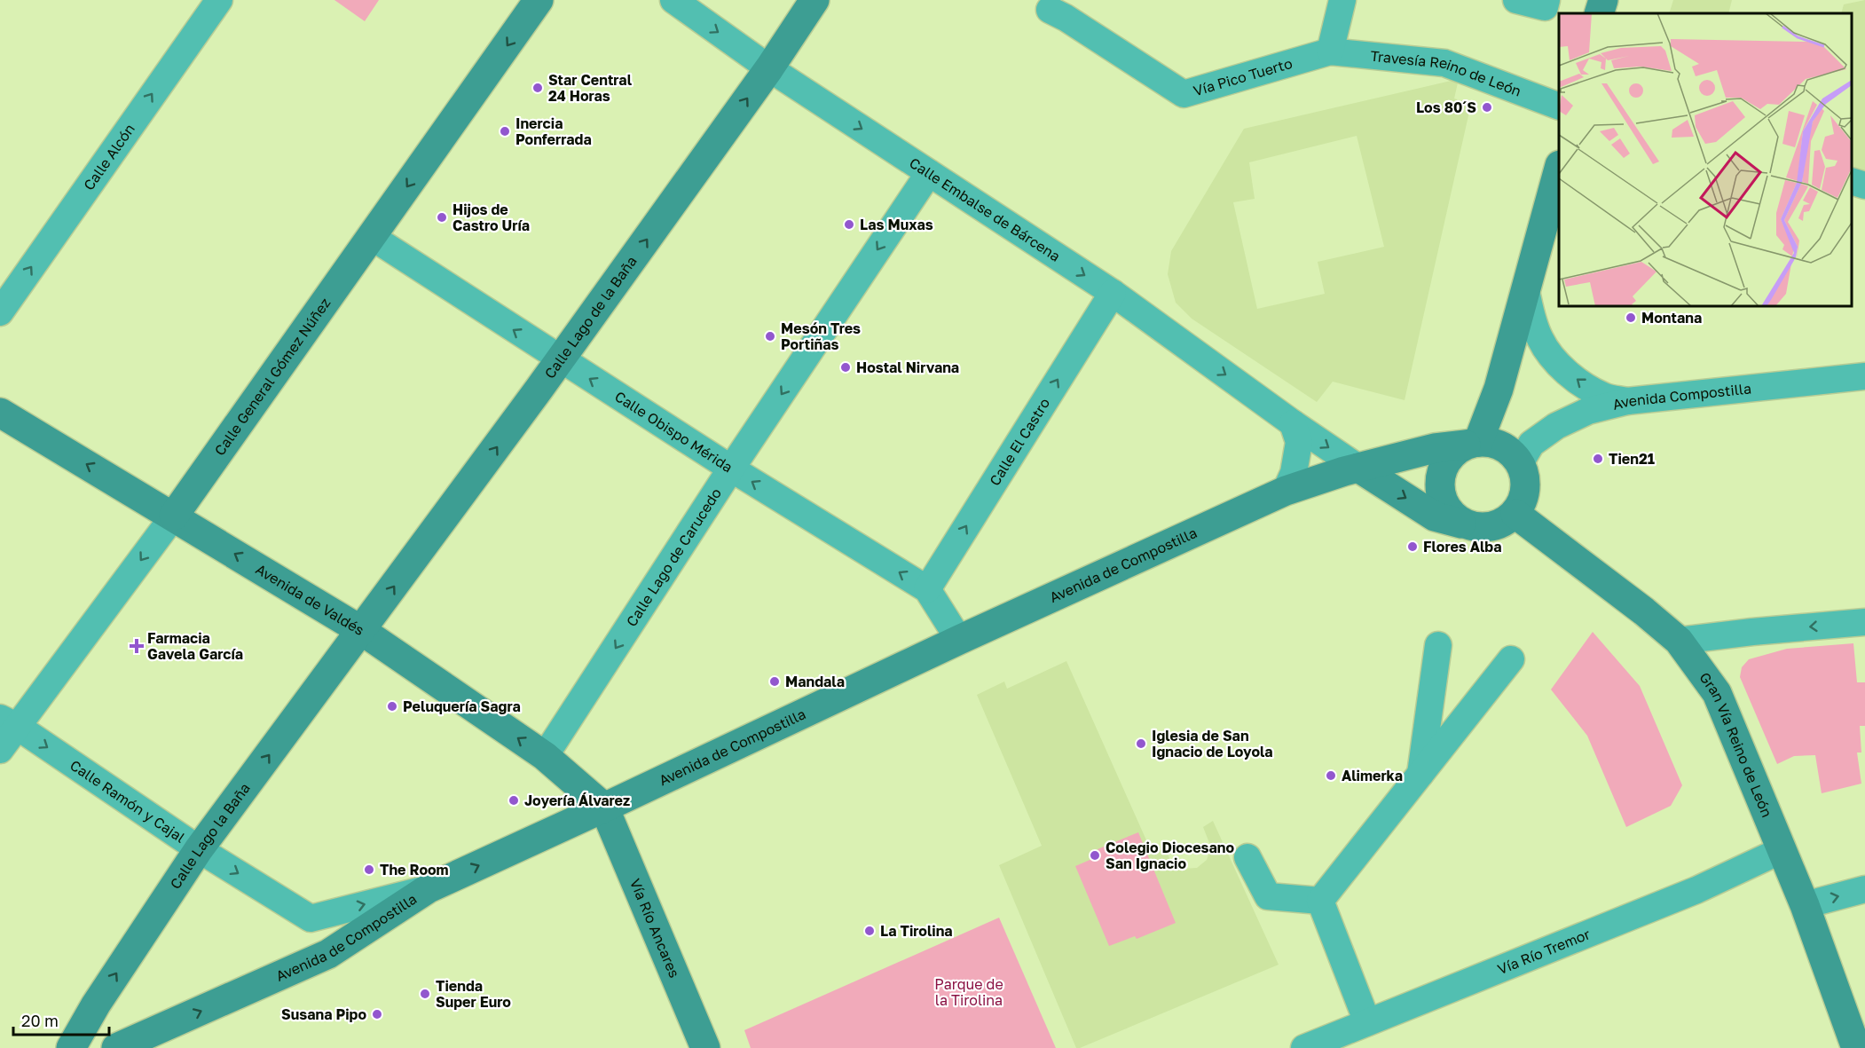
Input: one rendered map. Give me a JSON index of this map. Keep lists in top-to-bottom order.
{
  "streets": {
    "street": [
      "Travesía Reino de León",
      "Vía Pico Tuerto",
      "Calle Alcón",
      "Calle Embalse de Bárcena",
      "Calle Lago de la Baña",
      "Calle General Gómez Núñez",
      "Avenida Compostilla",
      "Calle Obispo Mérida",
      "Calle El Castro",
      "Calle Lago de Carucedo",
      "Avenida de Compostilla",
      "Avenida de Valdés",
      "Gran Vía Reino de León",
      "Calle Ramón y Cajal",
      "Calle Lago la Baña",
      "Vía Río Ancares",
      "Vía Río Tremor"
    ]
  },
  "crossings": [
    ["Travesía Reino de León", "Vía Pico Tuerto"],
    ["Calle Embalse de Bárcena", "Calle Lago de la Baña"],
    ["Calle Embalse de Bárcena", "Calle El Castro"],
    ["Calle Embalse de Bárcena", "Calle Lago de Carucedo"],
    ["Calle Embalse de Bárcena", "Avenida de Compostilla"],
    ["Calle Lago de la Baña", "Calle Obispo Mérida"],
    ["Calle Lago de la Baña", "Avenida de Valdés"],
    ["Calle Lago de la Baña", "Calle Lago la Baña"],
    ["Calle General Gómez Núñez", "Calle Obispo Mérida"],
    ["Calle General Gómez Núñez", "Avenida de Valdés"],
    ["Calle General Gómez Núñez", "Calle Ramón y Cajal"],
    ["Avenida Compostilla", "Avenida de Compostilla"],
    ["Avenida Compostilla", "Gran Vía Reino de León"],
    ["Calle Obispo Mérida", "Calle El Castro"],
    ["Calle Obispo Mérida", "Calle Lago de Carucedo"],
    ["Calle Obispo Mérida", "Avenida de Compostilla"],
    ["Calle Lago de Carucedo", "Avenida de Valdés"],
    ["Avenida de Compostilla", "Avenida de Valdés"],
    ["Avenida de Compostilla", "Gran Vía Reino de León"],
    ["Avenida de Compostilla", "Calle Ramón y Cajal"],
    ["Avenida de Compostilla", "Vía Río Ancares"],
    ["Avenida de Valdés", "Calle Lago la Baña"],
    ["Avenida de Valdés", "Vía Río Ancares"],
    ["Gran Vía Reino de León", "Vía Río Tremor"],
    ["Calle Ramón y Cajal", "Calle Lago la Baña"]
  ],
  "one_way": [
    "Calle Alcón",
    "Calle Embalse de Bárcena",
    "Calle Lago de la Baña",
    "Calle General Gómez Núñez",
    "Calle Obispo Mérida",
    "Calle El Castro",
    "Calle Lago de Carucedo",
    "Avenida de Compostilla",
    "Avenida de Valdés",
    "Calle Ramón y Cajal",
    "Calle Lago la Baña"
  ],
  "parks": ["Parque de la Tirolina"],
  "places": {
    "other": [
      "Star Central 24 Horas",
      "Los 80´S",
      "Inercia Ponferrada",
      "Hijos de Castro Uría",
      "Las Muxas",
      "Montana",
      "Mesón Tres Portiñas",
      "Hostal Nirvana",
      "Tien21",
      "Flores Alba",
      "Mandala",
      "Peluquería Sagra",
      "Iglesia de San Ignacio de Loyola",
      "Alimerka",
      "Joyería Álvarez",
      "Colegio Diocesano San Ignacio",
      "The Room",
      "La Tirolina",
      "Tienda Super Euro",
      "Susana Pipo"
    ],
    "health": ["Farmacia Gavela García"]
  },
  "scale_bar": "20 m"
}
